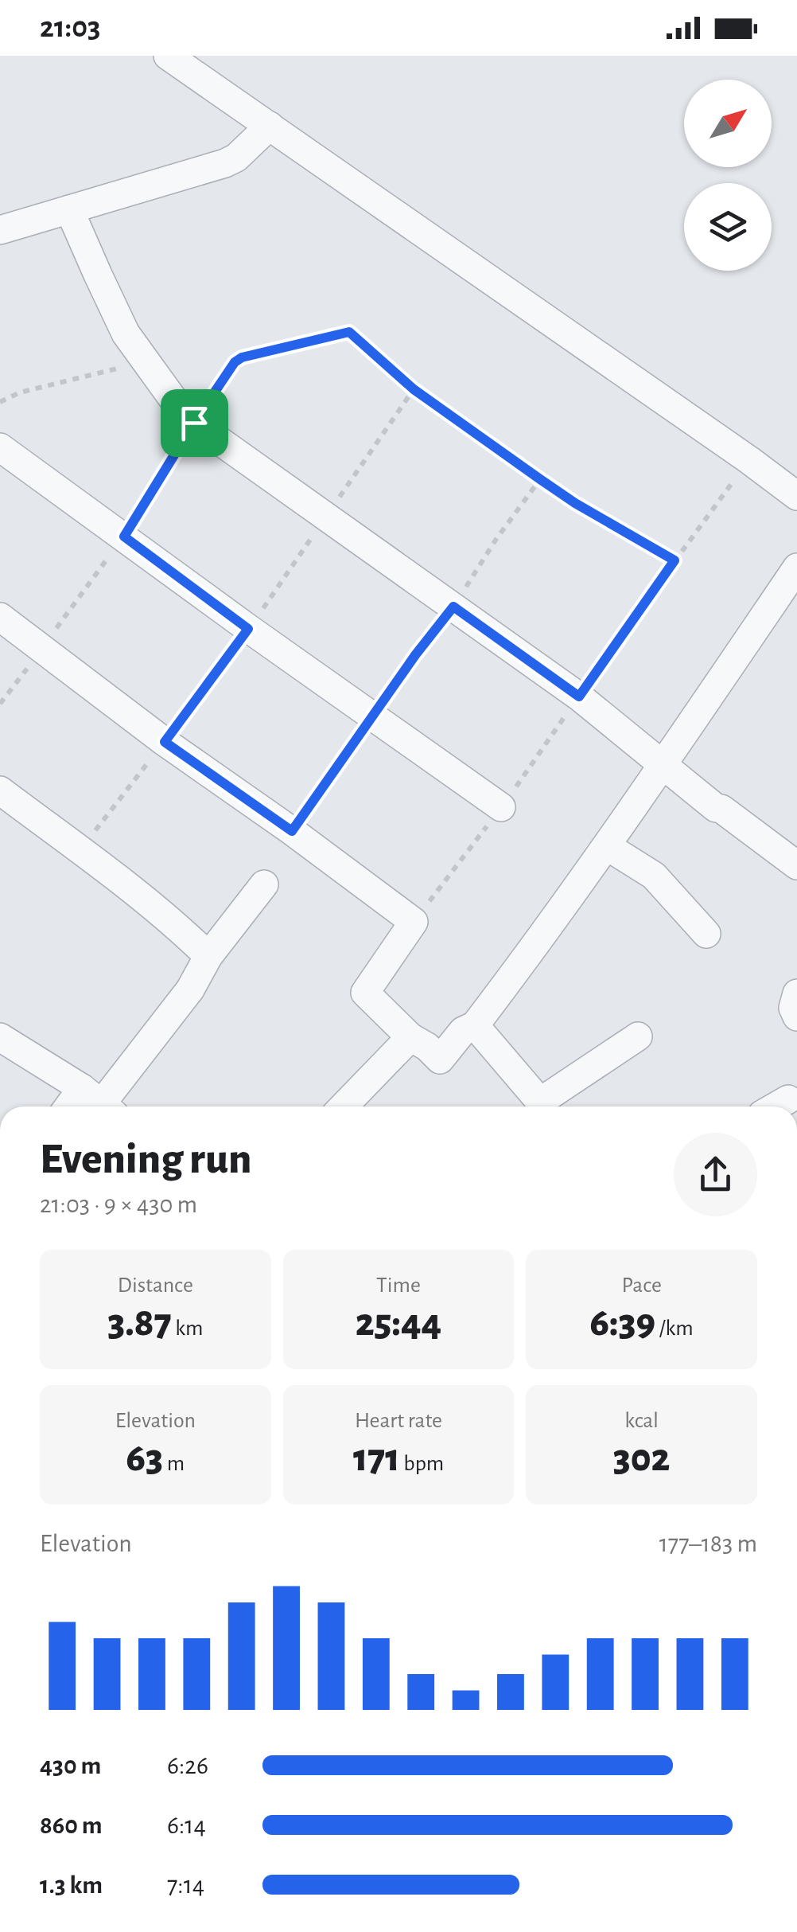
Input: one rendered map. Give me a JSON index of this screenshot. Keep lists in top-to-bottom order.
{
  "north": "top right",
  "page": {
    "status": "21:03",
    "heading": ["Evening run", "21:03 · 9 × 430 m"],
    "stats": [
      ["Distance", "3.87 km"],
      ["Time", "25:44"],
      ["Pace", "6:39 /km"],
      ["Elevation", "63 m"],
      ["Heart rate", "171 bpm"],
      ["kcal", "302"]
    ],
    "chart": ["Elevation", "177–183 m"],
    "list": [
      {
        "name": "430 m",
        "note": "6:26"
      },
      {
        "name": "860 m",
        "note": "6:14"
      },
      {
        "name": "1.3 km",
        "note": "7:14"
      }
    ]
  }
}
